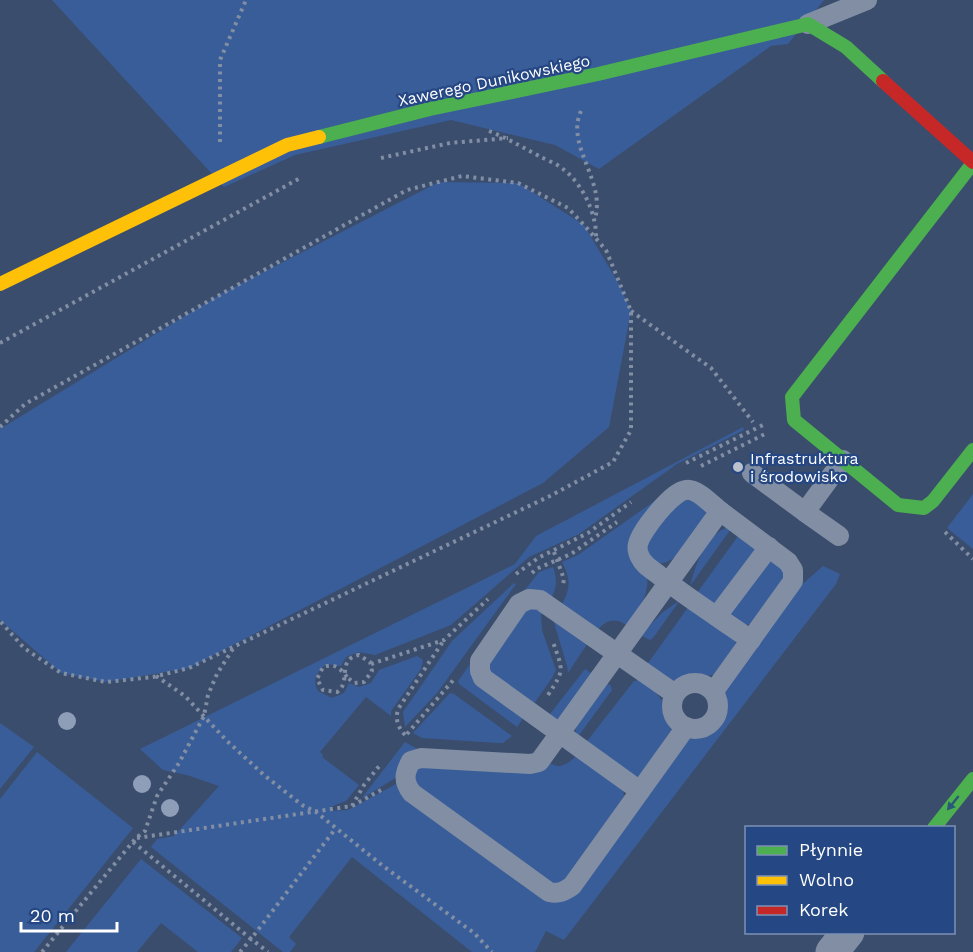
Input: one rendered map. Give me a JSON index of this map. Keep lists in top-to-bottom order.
{
  "streets": {
    "street": ["Xawerego Dunikowskiego"]
  },
  "places": ["Infrastruktura i środowisko"],
  "legend": ["Płynnie", "Wolno", "Korek"],
  "scale_bar": "20 m"
}
